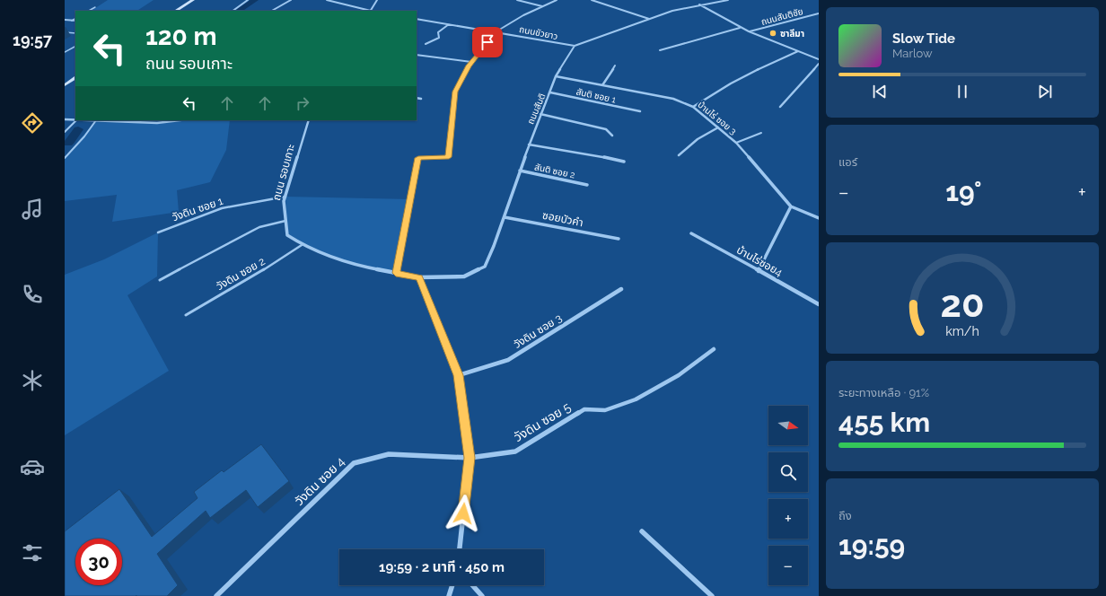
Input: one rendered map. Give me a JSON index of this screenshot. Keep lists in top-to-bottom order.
{
  "streets": {
    "street": [
      "ถนนสันติชัย",
      "ถนนขัวยาว",
      "สันติ ซอย 1",
      "ถนนสันติ",
      "บ้านไร่ ซอย 3",
      "สันติ ซอย 2",
      "ถนน รอบเกาะ",
      "ซอยบัวคำ",
      "บ้านไร่ซอย4",
      "วังดิน ซอย 3",
      "วังดิน ซอย 5",
      "วังดิน ซอย 4"
    ],
    "lane": ["วังดิน ซอย 1", "วังดิน ซอย 2"]
  },
  "crossings": [
    ["ถนนขัวยาว", "ถนนสันติ"],
    ["สันติ ซอย 1", "ถนนสันติ"],
    ["ถนนสันติ", "บ้านไร่ ซอย 3"],
    ["ถนนสันติ", "สันติ ซอย 2"],
    ["ถนนสันติ", "ถนน รอบเกาะ"],
    ["ถนนสันติ", "ซอยบัวคำ"],
    ["ถนน รอบเกาะ", "วังดิน ซอย 1"],
    ["ถนน รอบเกาะ", "วังดิน ซอย 2"],
    ["วังดิน ซอย 5", "วังดิน ซอย 4"]
  ],
  "places": ["ซาลีมา"],
  "north": "right",
  "page": {
    "tabs": "19:57",
    "turn": ["120 m", "ถนน รอบเกาะ"],
    "song": ["Slow Tide", "Marlow"],
    "tile": [
      "แอร์",
      ["ระยะทางเหลือ · 91%", "455 km"],
      ["ถึง", "19:59"]
    ],
    "heat": ["−", "19°", "+"],
    "map_buttons": ["+", "−"],
    "limit": "30",
    "trip": "19:59 · 2 นาที · 450 m",
    "gauge": ["20", "km/h"]
  }
}
